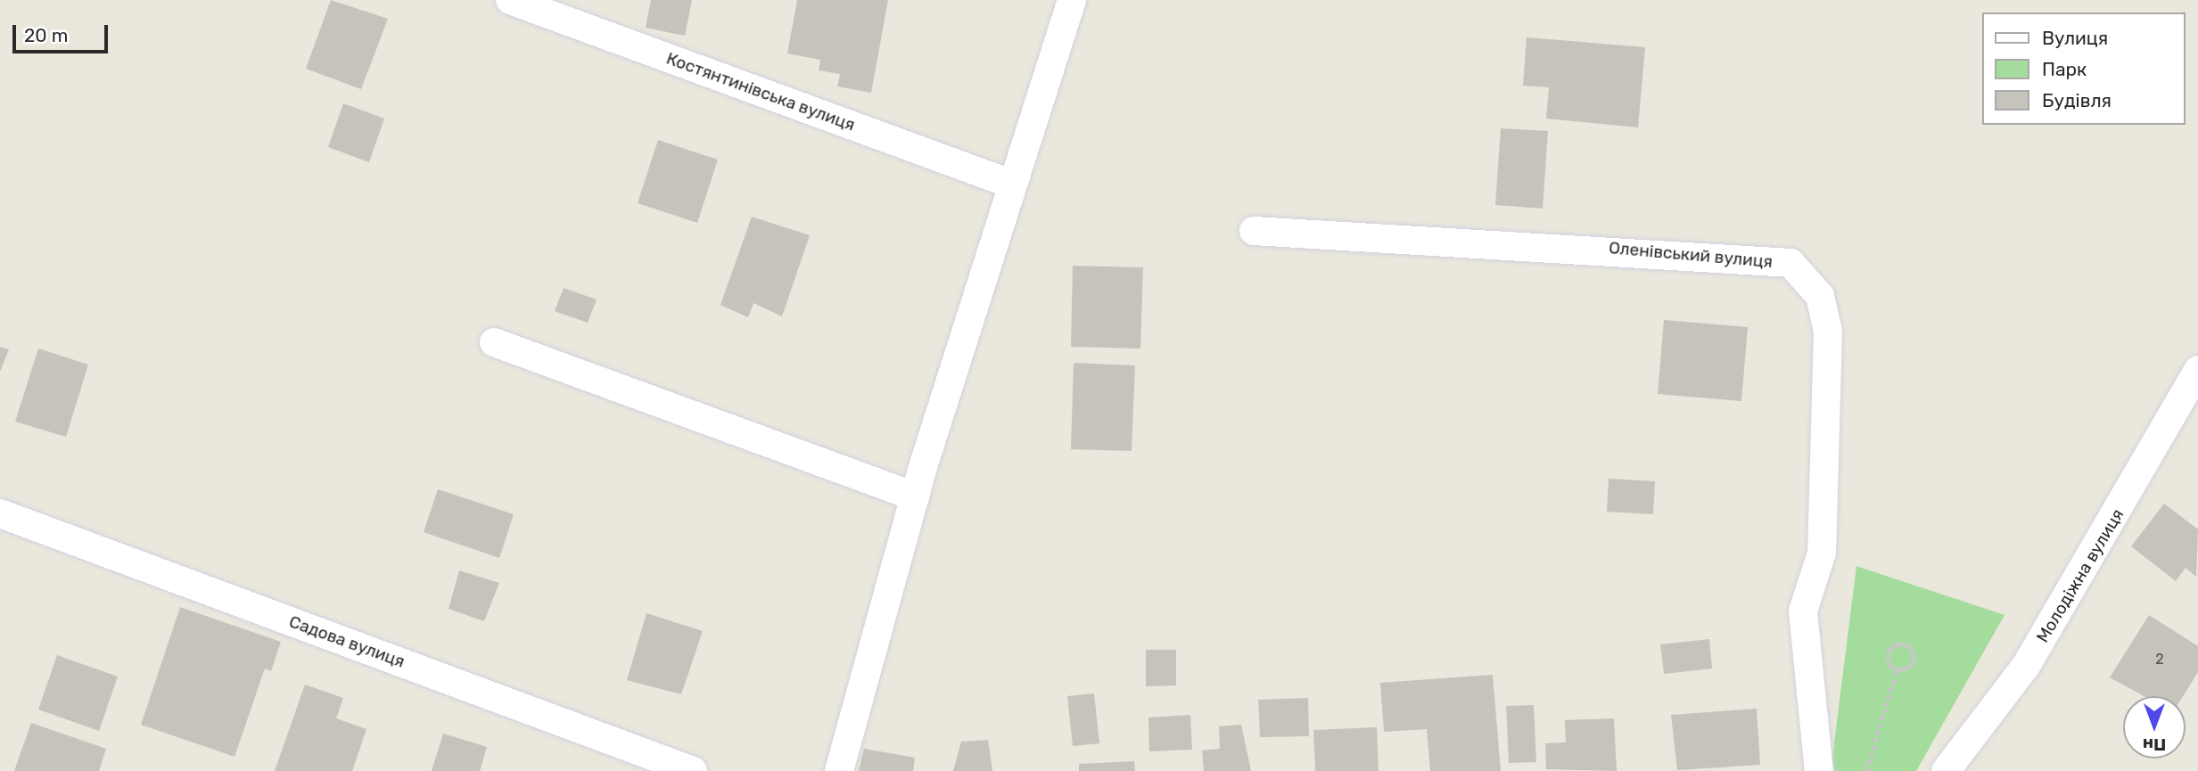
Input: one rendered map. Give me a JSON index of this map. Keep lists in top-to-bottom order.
{
  "streets": {
    "street": [
      "Костянтинівська вулиця",
      "Оленівський вулиця",
      "Молодіжна вулиця",
      "Садова вулиця"
    ]
  },
  "house_numbers": ["2"],
  "legend": ["Вулиця", "Парк", "Будівля"],
  "scale_bar": "20 m",
  "north": "bottom"
}
